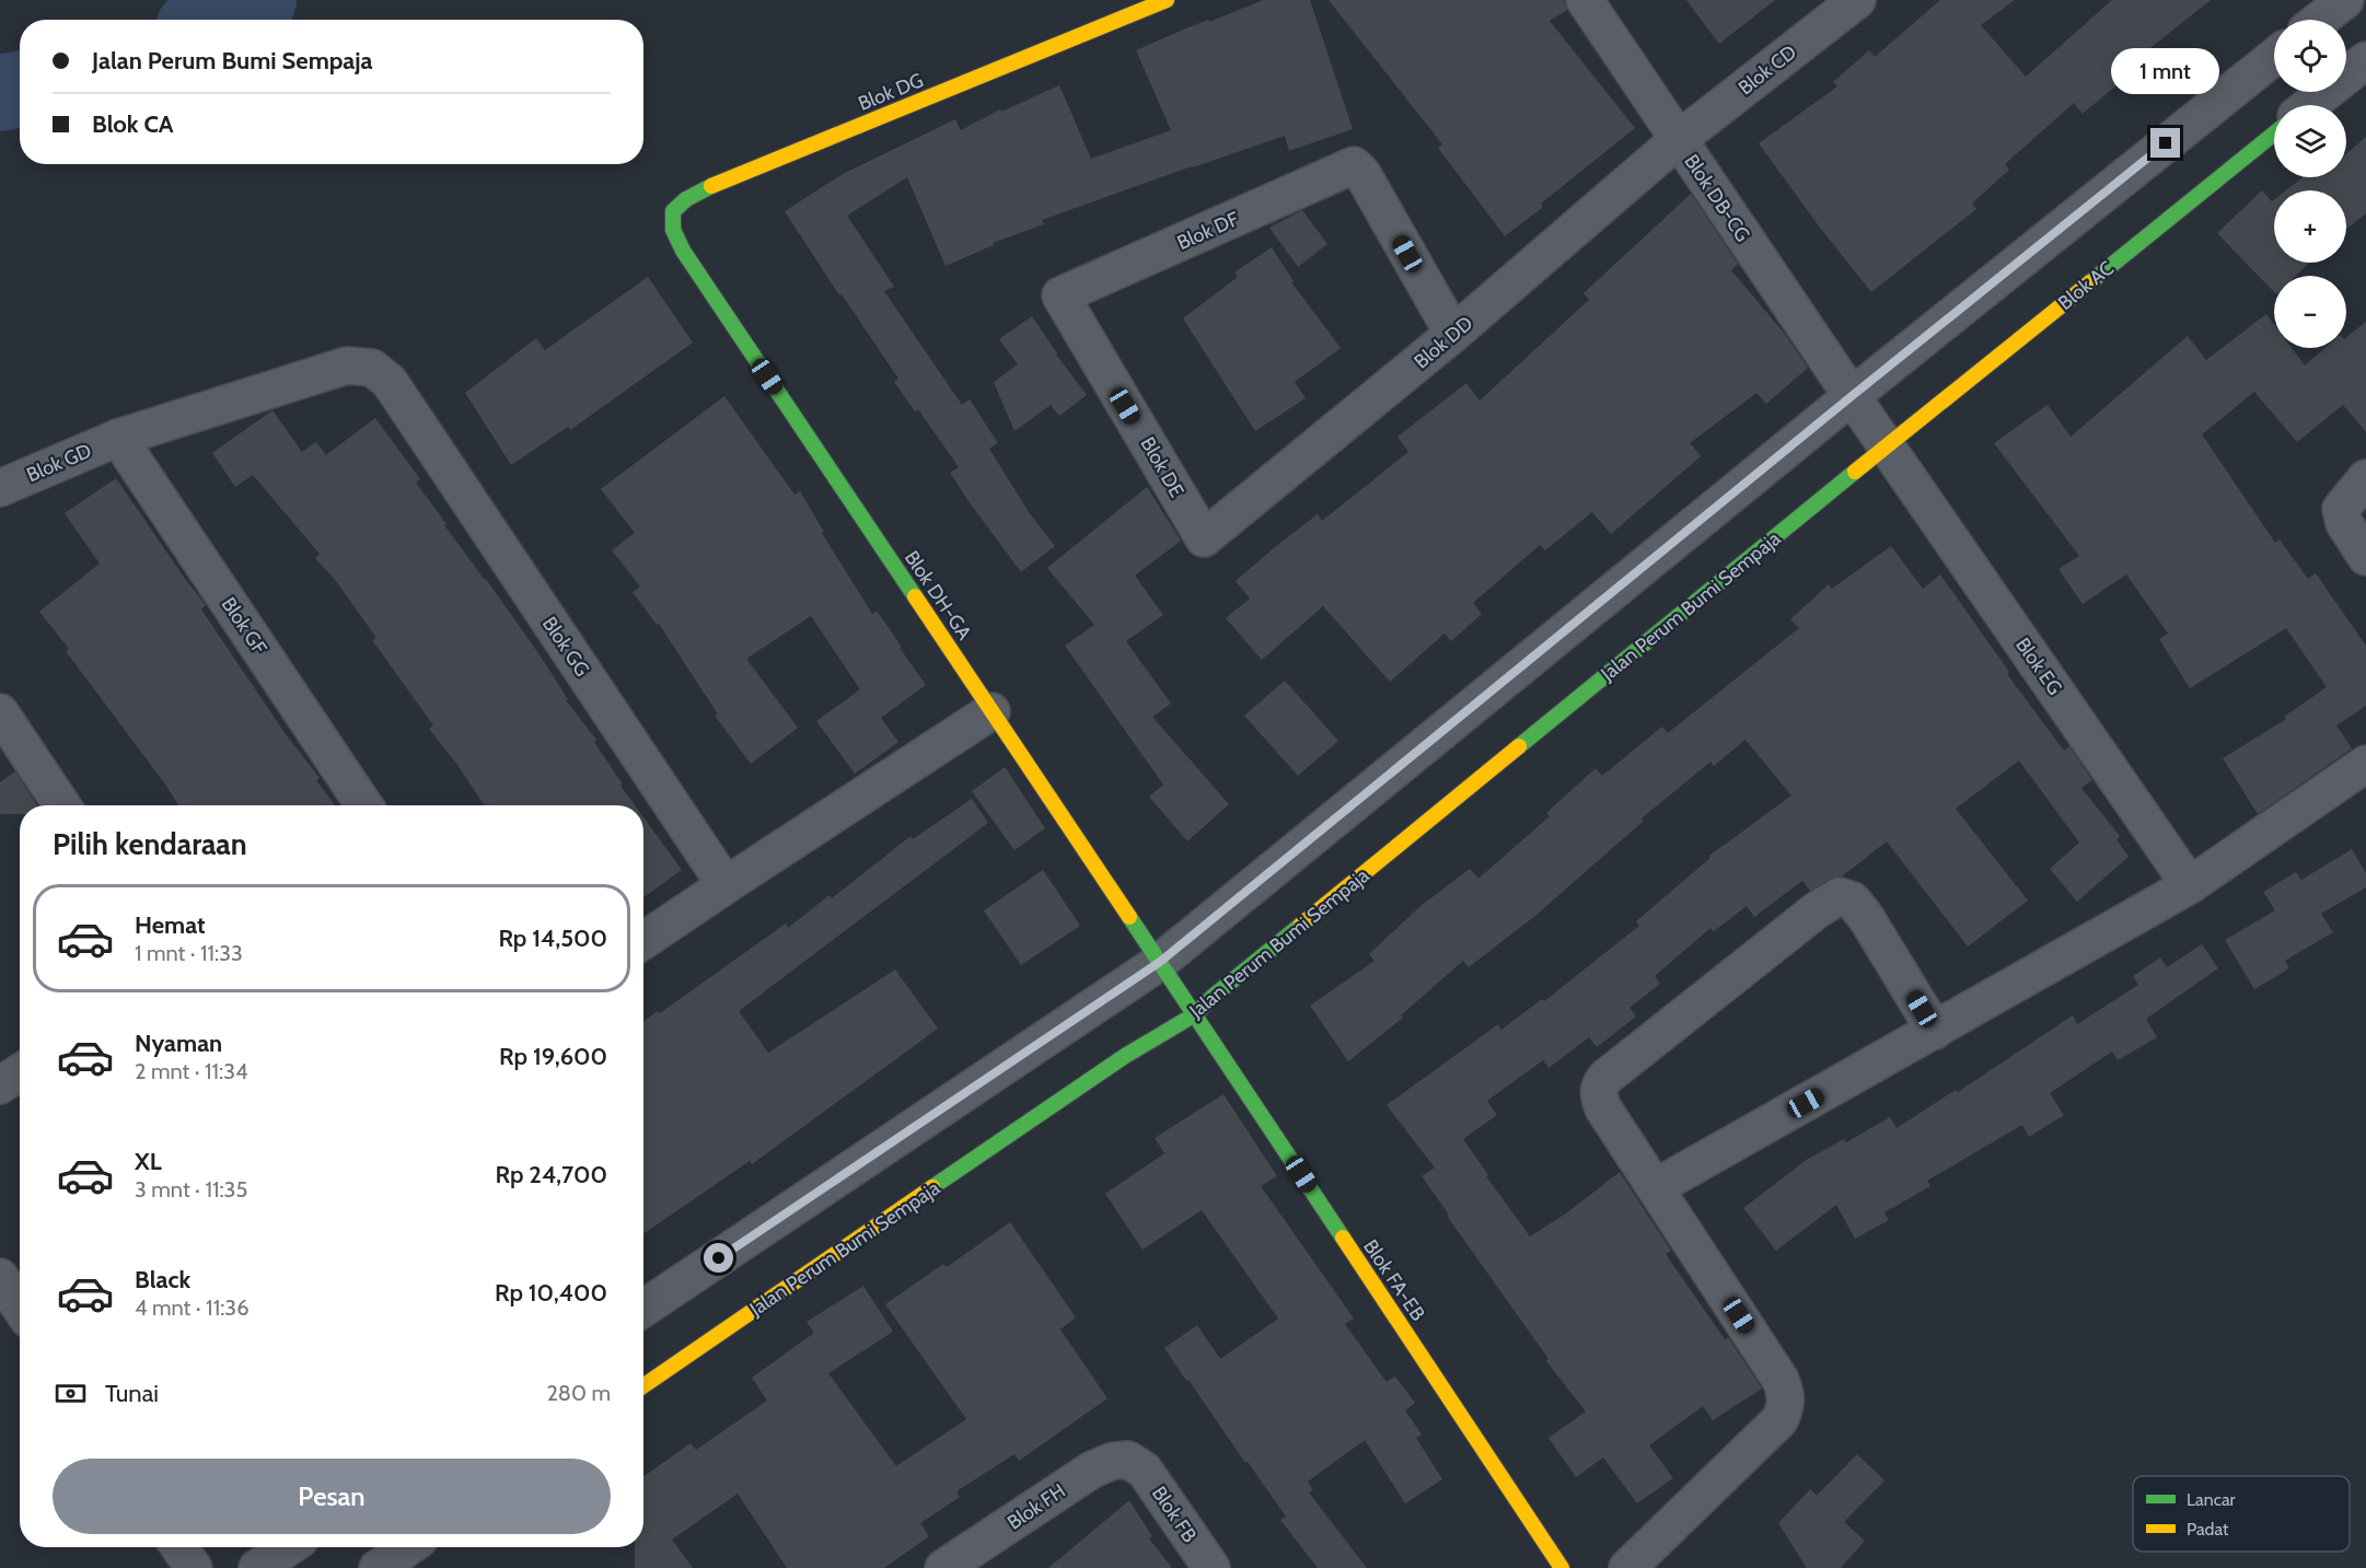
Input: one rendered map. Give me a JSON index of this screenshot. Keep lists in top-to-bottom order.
{
  "streets": {
    "street": [
      "Blok CD",
      "Blok DG",
      "Blok DB-CG",
      "Blok DF",
      "Blok AC",
      "Blok DD",
      "Blok GD",
      "Blok DE",
      "Blok DH-GA",
      "Jalan Perum Bumi Sempaja",
      "Blok GF",
      "Blok GG",
      "Blok EG",
      "Blok FA-EB",
      "Blok FH",
      "Blok FB"
    ]
  },
  "crossings": [
    ["Blok CD", "Blok DB-CG"],
    ["Blok CD", "Blok DD"],
    ["Blok DG", "Blok DH-GA"],
    ["Blok DB-CG", "Blok AC"],
    ["Blok DB-CG", "Blok DD"],
    ["Blok DB-CG", "Jalan Perum Bumi Sempaja"],
    ["Blok DB-CG", "Blok EG"],
    ["Blok DF", "Blok DD"],
    ["Blok DF", "Blok DE"],
    ["Blok AC", "Jalan Perum Bumi Sempaja"],
    ["Blok AC", "Blok EG"],
    ["Blok DD", "Blok DE"],
    ["Blok GD", "Blok GF"],
    ["Blok GD", "Blok GG"],
    ["Blok DH-GA", "Blok FA-EB"],
    ["Jalan Perum Bumi Sempaja", "Blok EG"],
    ["Jalan Perum Bumi Sempaja", "Blok FA-EB"],
    ["Blok GF", "Blok GG"],
    ["Blok FH", "Blok FB"]
  ],
  "legend": ["Lancar", "Padat"],
  "page": {
    "map_buttons": ["+", "−"],
    "banner": ["Jalan Perum Bumi Sempaja", "Blok CA"],
    "bubble": "1 mnt",
    "heading": "Pilih kendaraan",
    "list": [
      {
        "name": "Hemat",
        "note": "1 mnt · 11:33",
        "value": "Rp 14,500"
      },
      {
        "name": "Nyaman",
        "note": "2 mnt · 11:34",
        "value": "Rp 19,600"
      },
      {
        "name": "XL",
        "note": "3 mnt · 11:35",
        "value": "Rp 24,700"
      },
      {
        "name": "Black",
        "note": "4 mnt · 11:36",
        "value": "Rp 10,400"
      }
    ],
    "pay": ["Tunai", "280 m"],
    "buttons": "Pesan"
  }
}
